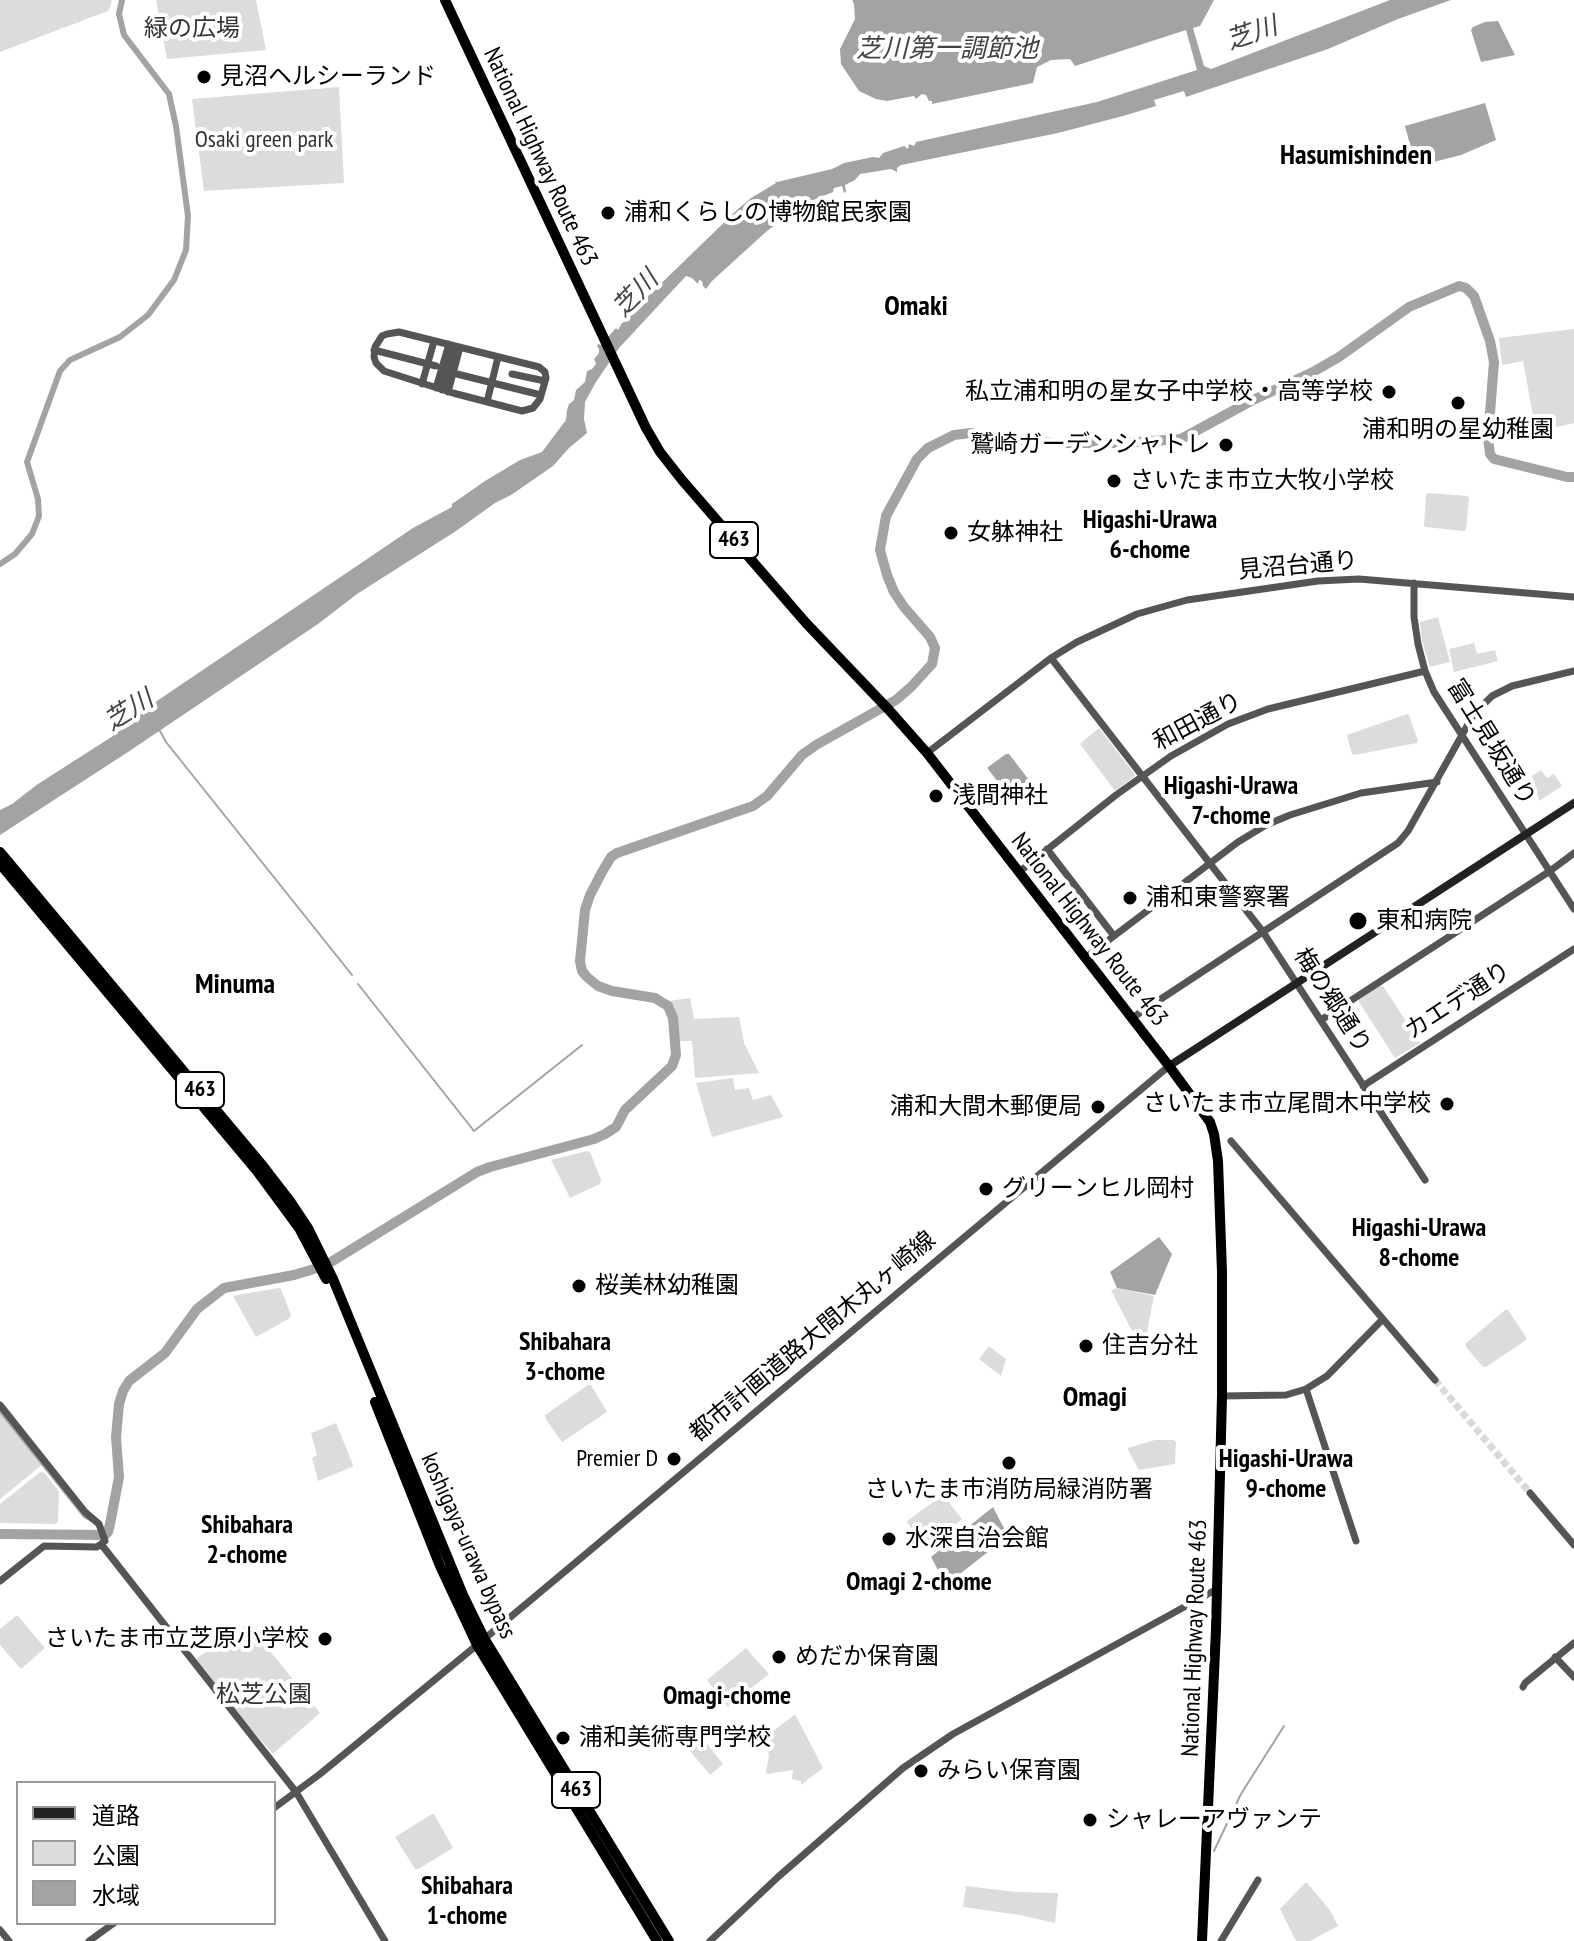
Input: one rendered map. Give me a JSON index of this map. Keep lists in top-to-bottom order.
{
  "streets": {
    "highway": ["National Highway Route 463", "463", "koshigaya-urawa bypass"],
    "street": [
      "見沼台通り",
      "和田通り",
      "富士見坂通り",
      "梅の郷通り",
      "カエデ通り",
      "都市計画道路大間木丸ヶ崎線"
    ]
  },
  "crossings": [
    ["National Highway Route 463", "見沼台通り"],
    ["National Highway Route 463", "和田通り"],
    ["National Highway Route 463", "都市計画道路大間木丸ヶ崎線"],
    ["463", "koshigaya-urawa bypass"],
    ["見沼台通り", "富士見坂通り"],
    ["見沼台通り", "梅の郷通り"],
    ["和田通り", "富士見坂通り"],
    ["和田通り", "梅の郷通り"],
    ["梅の郷通り", "カエデ通り"],
    ["都市計画道路大間木丸ヶ崎線", "koshigaya-urawa bypass"]
  ],
  "districts": [
    "Hasumishinden",
    "Omaki",
    "Higashi-Urawa 6-chome",
    "Higashi-Urawa 7-chome",
    "Minuma",
    "Higashi-Urawa 8-chome",
    "Shibahara 3-chome",
    "Omagi",
    "Higashi-Urawa 9-chome",
    "Shibahara 2-chome",
    "Omagi 2-chome",
    "Omagi-chome",
    "Shibahara 1-chome"
  ],
  "water": ["芝川", "芝川第一調節池"],
  "parks": ["緑の広場", "Osaki green park", "松芝公園"],
  "places": [
    "見沼ヘルシーランド",
    "浦和くらしの博物館民家園",
    "私立浦和明の星女子中学校・高等学校",
    "浦和明の星幼稚園",
    "鷲崎ガーデンシャトレ",
    "さいたま市立大牧小学校",
    "女躰神社",
    "浅間神社",
    "浦和東警察署",
    "東和病院",
    "さいたま市立尾間木中学校",
    "浦和大間木郵便局",
    "グリーンヒル岡村",
    "桜美林幼稚園",
    "住吉分社",
    "Premier D",
    "さいたま市消防局緑消防署",
    "水深自治会館",
    "さいたま市立芝原小学校",
    "めだか保育園",
    "浦和美術専門学校",
    "みらい保育園",
    "シャレーアヴァンテ"
  ],
  "legend": ["道路", "公園", "水域"]
}
